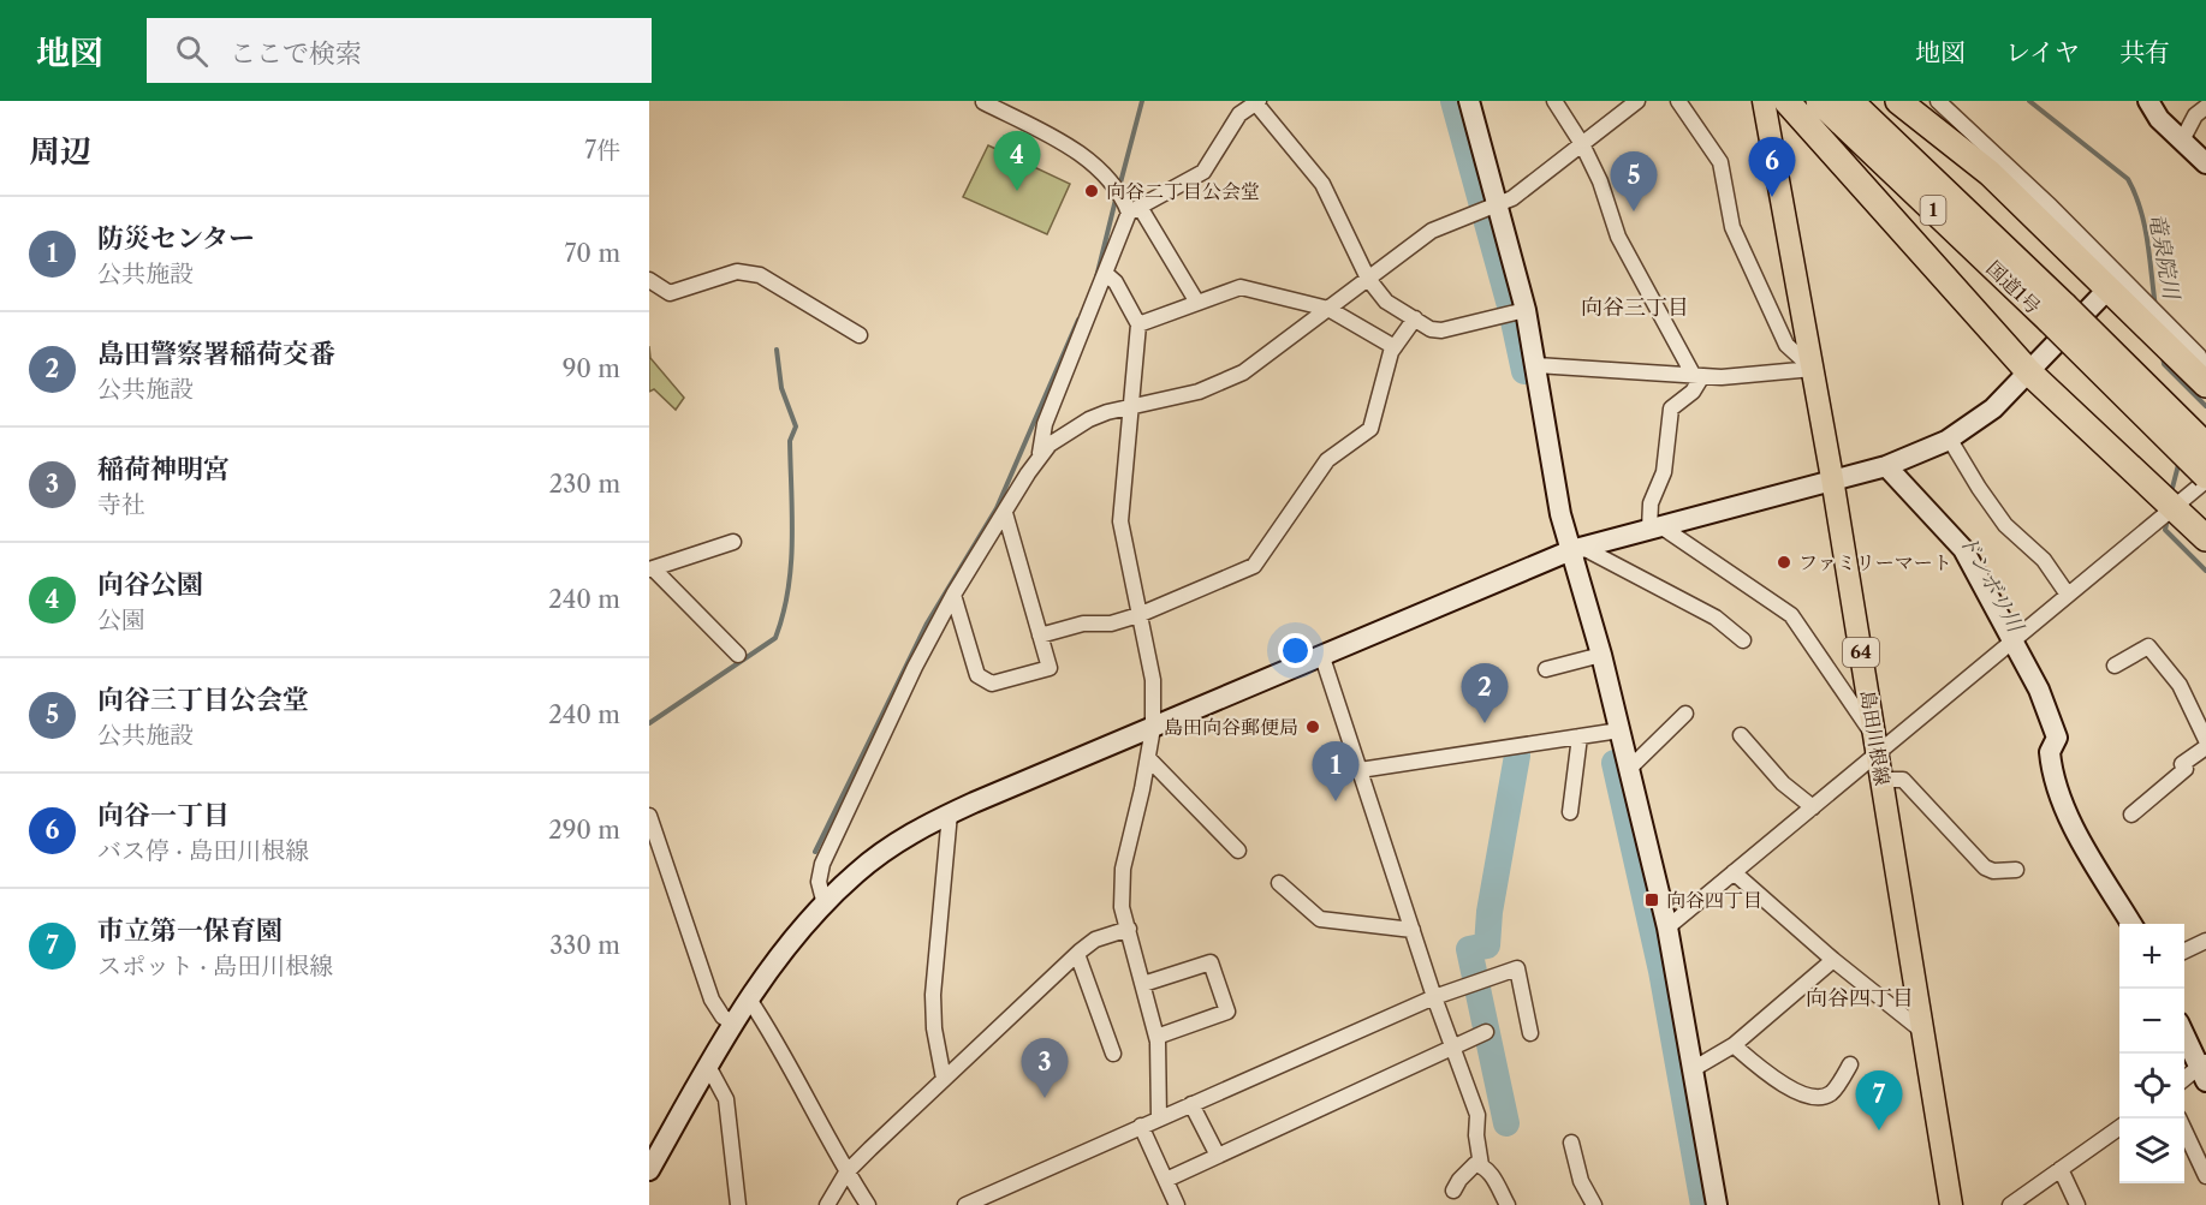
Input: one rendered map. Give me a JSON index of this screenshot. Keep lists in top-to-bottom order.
{
  "streets": {
    "highway": ["1", "国道1号"],
    "main road": ["64", "島田川根線"]
  },
  "districts": ["向谷三丁目", "向谷四丁目"],
  "water": ["竜泉院川", "ドンボリ川"],
  "places": {
    "other": ["向谷二丁目公会堂", "ファミリーマート", "島田向谷郵便局"],
    "transit": ["向谷四丁目"]
  },
  "page": {
    "header": "地図",
    "search": "ここで検索",
    "nav": ["地図", "レイヤ", "共有"],
    "heading": ["周辺", "7件"],
    "pins": [
      "4",
      "6",
      "5",
      "2",
      "1",
      "3",
      "7"
    ],
    "list": [
      {
        "mark": "1",
        "name": "防災センター",
        "note": "公共施設",
        "value": "70 m"
      },
      {
        "mark": "2",
        "name": "島田警察署稲荷交番",
        "note": "公共施設",
        "value": "90 m"
      },
      {
        "mark": "3",
        "name": "稲荷神明宮",
        "note": "寺社",
        "value": "230 m"
      },
      {
        "mark": "4",
        "name": "向谷公園",
        "note": "公園",
        "value": "240 m"
      },
      {
        "mark": "5",
        "name": "向谷三丁目公会堂",
        "note": "公共施設",
        "value": "240 m"
      },
      {
        "mark": "6",
        "name": "向谷一丁目",
        "note": "バス停 · 島田川根線",
        "value": "290 m"
      },
      {
        "mark": "7",
        "name": "市立第一保育園",
        "note": "スポット · 島田川根線",
        "value": "330 m"
      }
    ],
    "map_buttons": ["+", "−"]
  }
}
